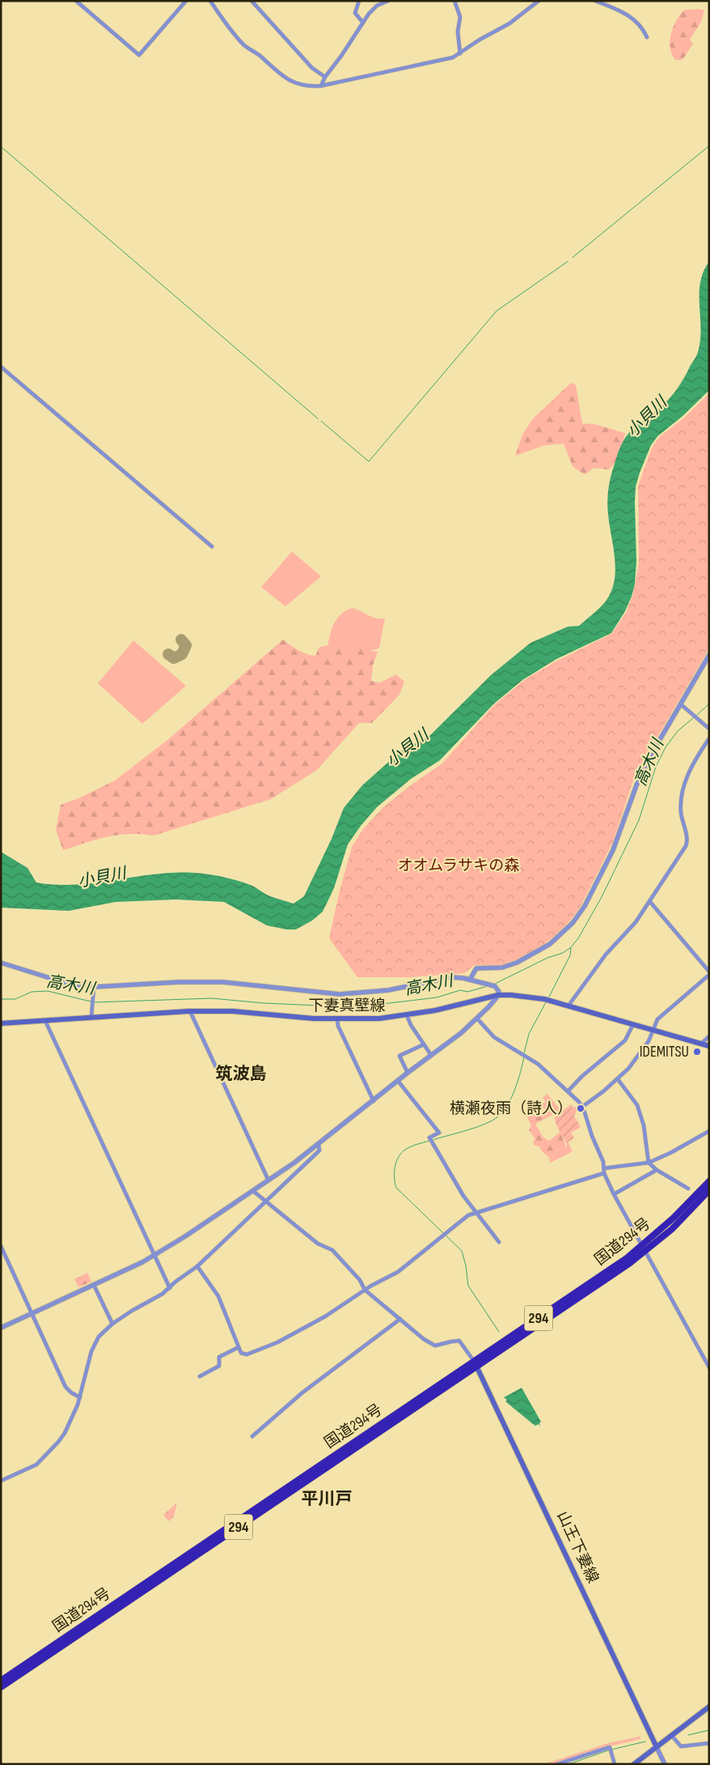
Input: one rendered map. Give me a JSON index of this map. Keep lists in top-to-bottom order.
{
  "streets": {
    "highway": ["国道294号", "294"],
    "main road": ["下妻真壁線", "山王下妻線"]
  },
  "crossings": [
    ["国道294号", "山王下妻線"]
  ],
  "districts": ["筑波島", "平川戸"],
  "water": ["小貝川", "高木川"],
  "parks": ["オオムラサキの森"],
  "places": ["IDEMITSU", "横瀬夜雨（詩人）"]
}
